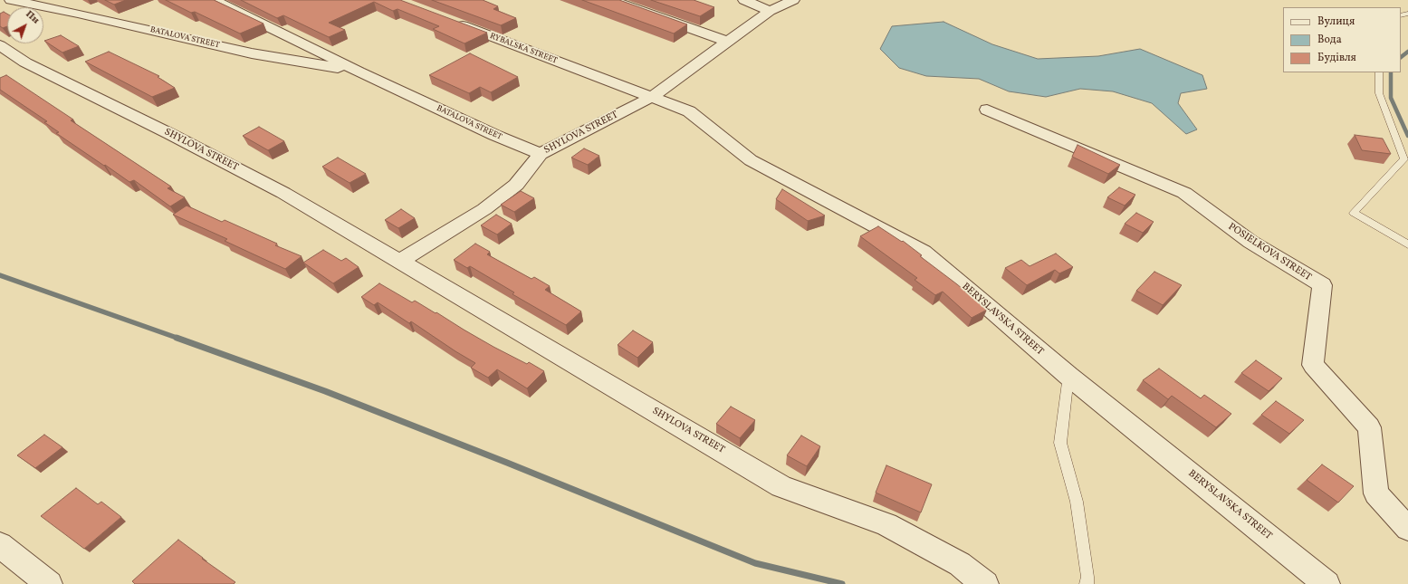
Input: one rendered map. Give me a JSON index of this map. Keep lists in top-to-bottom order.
{
  "streets": {
    "street": [
      "BATALOVA STREET",
      "RYBALSKA STREET",
      "SHYLOVA STREET",
      "POSIELKOVA STREET",
      "BERYSLAVSKA STREET"
    ]
  },
  "crossings": [
    ["BATALOVA STREET", "SHYLOVA STREET"],
    ["RYBALSKA STREET", "SHYLOVA STREET"],
    ["RYBALSKA STREET", "BERYSLAVSKA STREET"],
    ["SHYLOVA STREET", "BERYSLAVSKA STREET"]
  ],
  "legend": ["Вулиця", "Вода", "Будівля"],
  "north": "top right"
}
